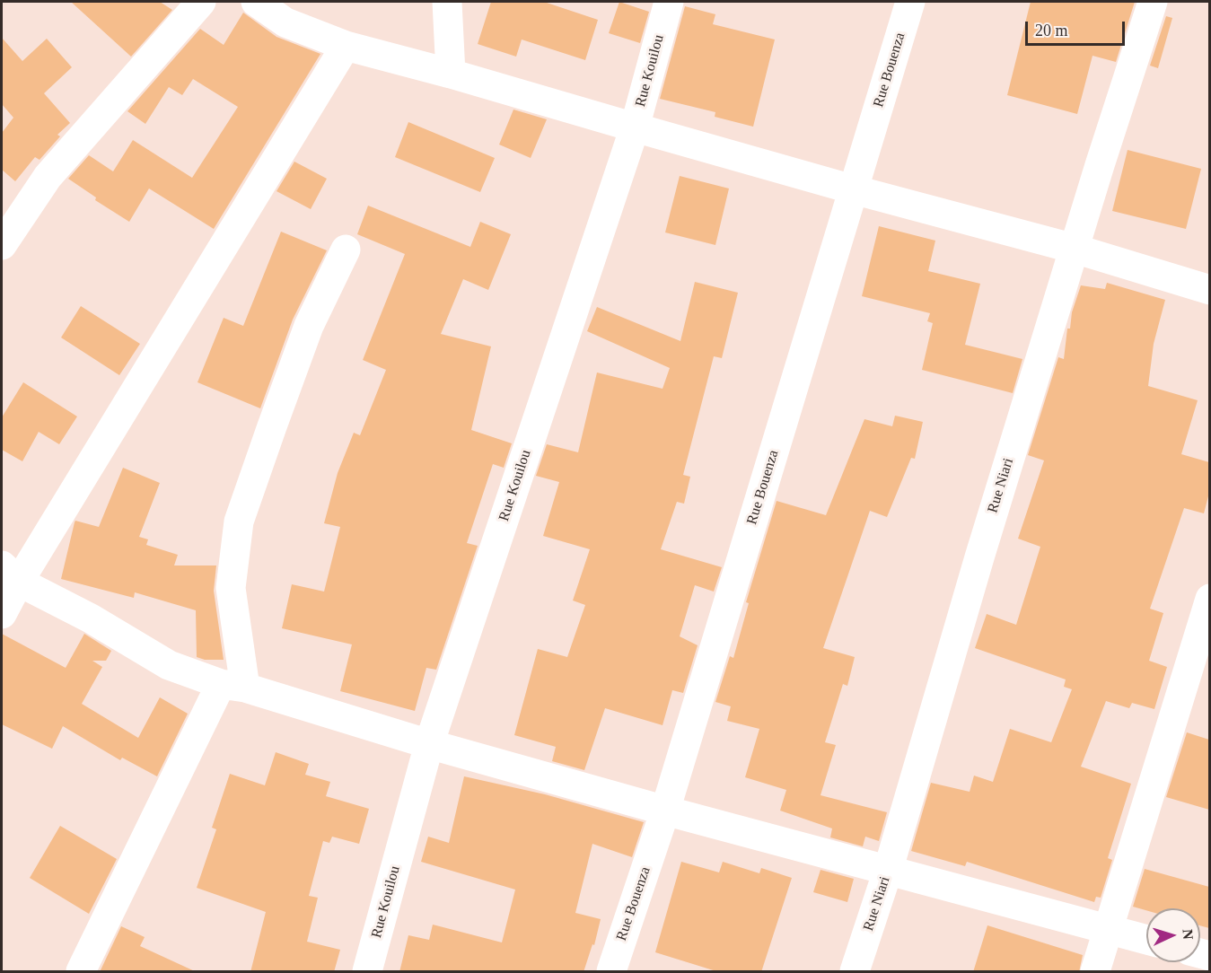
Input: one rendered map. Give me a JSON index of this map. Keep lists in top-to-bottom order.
{
  "streets": {
    "street": ["Rue Bouenza", "Rue Kouilou", "Rue Niari"]
  },
  "scale_bar": "20 m",
  "north": "right"
}
